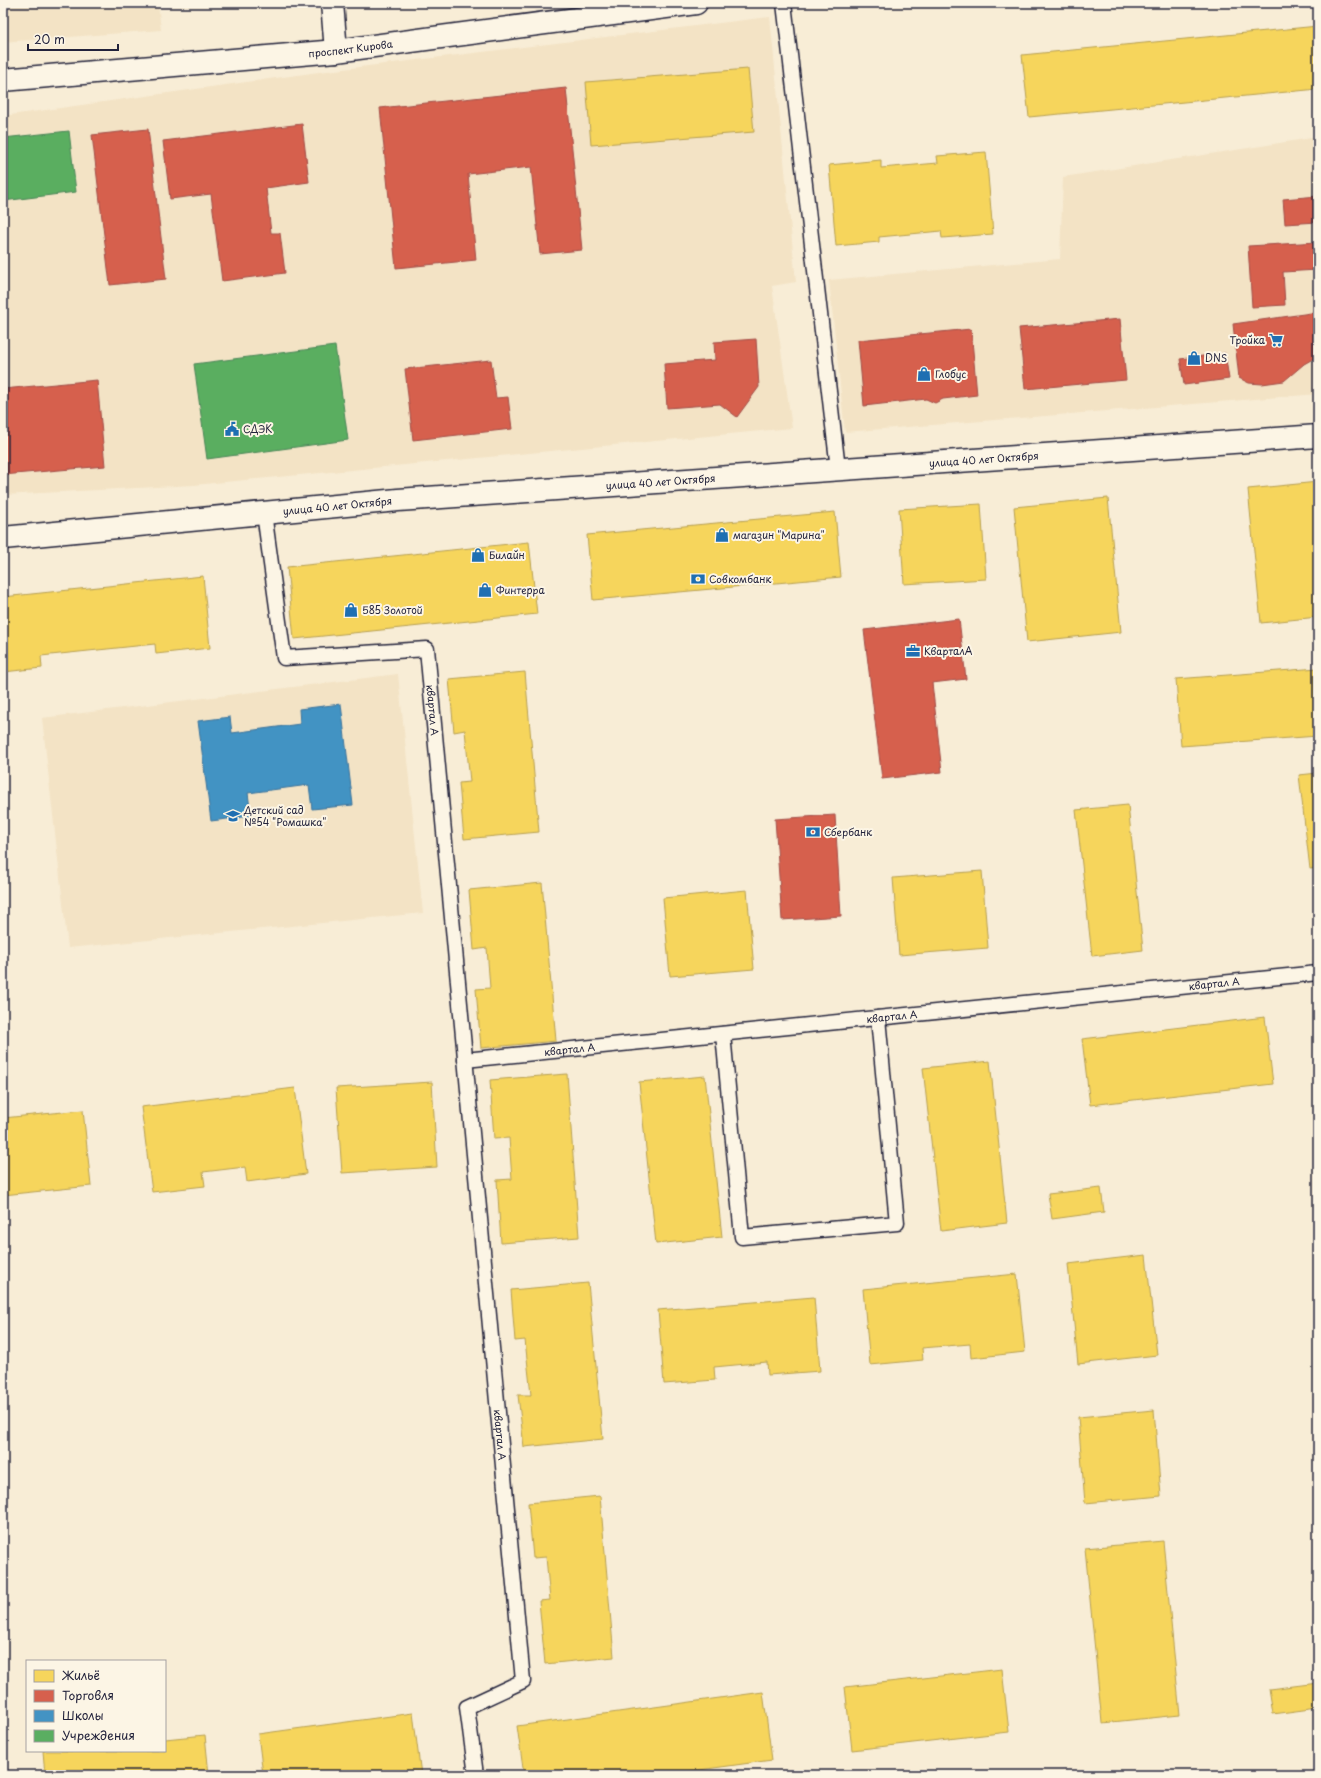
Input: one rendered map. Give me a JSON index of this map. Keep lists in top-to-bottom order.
{
  "streets": {
    "street": ["проспект Кирова", "улица 40 лет Октября"],
    "lane": ["квартал А"]
  },
  "crossings": [
    ["улица 40 лет Октября", "квартал А"]
  ],
  "places": {
    "supermarket": ["Тройка"],
    "shop": [
      "DNS",
      "Глобус",
      "магазин \"Марина\"",
      "Билайн",
      "Финтерра",
      "585 Золотой"
    ],
    "public building": ["СДЭК"],
    "bank": ["Совкомбанк", "Сбербанк"],
    "office": ["КварталА"],
    "school or university": ["Детский сад №54 \"Ромашка\""]
  },
  "legend": [
    "Жильё",
    "Торговля",
    "Школы",
    "Учреждения"
  ],
  "scale_bar": "20 m"
}
